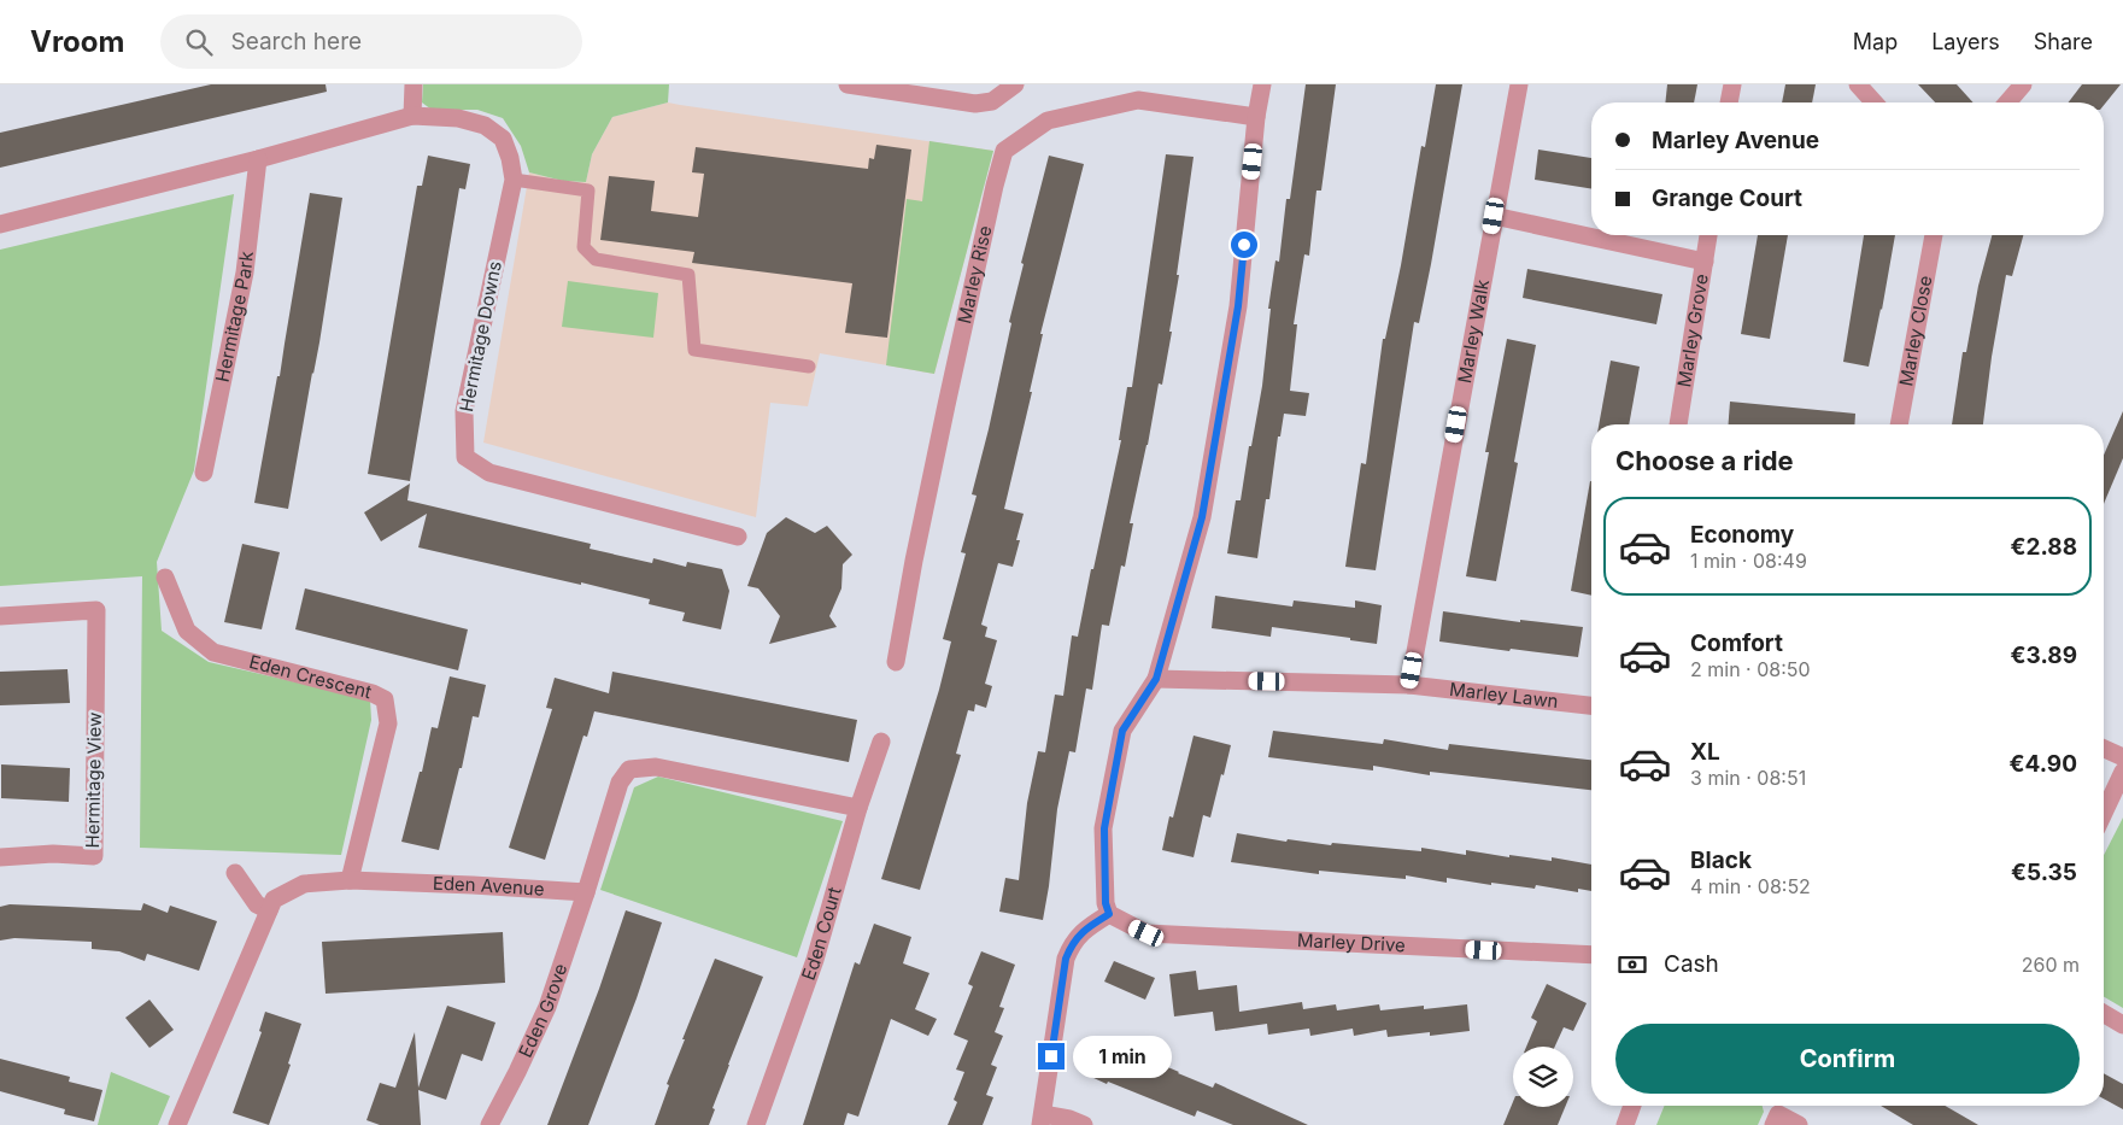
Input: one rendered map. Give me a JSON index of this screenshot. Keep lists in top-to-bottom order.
{
  "streets": {
    "street": [
      "Marley Rise",
      "Hermitage Park",
      "Marley Grove",
      "Marley Close",
      "Marley Walk",
      "Hermitage Downs",
      "Eden Crescent",
      "Marley Lawn",
      "Hermitage View",
      "Eden Avenue",
      "Eden Court",
      "Marley Drive",
      "Eden Grove"
    ]
  },
  "crossings": [
    ["Marley Walk", "Marley Lawn"],
    ["Eden Crescent", "Eden Avenue"],
    ["Eden Avenue", "Eden Grove"]
  ],
  "page": {
    "header": "Vroom",
    "search": "Search here",
    "nav": ["Map", "Layers", "Share"],
    "banner": ["Marley Avenue", "Grange Court"],
    "heading": "Choose a ride",
    "list": [
      {
        "name": "Economy",
        "note": "1 min · 08:49",
        "value": "€2.88"
      },
      {
        "name": "Comfort",
        "note": "2 min · 08:50",
        "value": "€3.89"
      },
      {
        "name": "XL",
        "note": "3 min · 08:51",
        "value": "€4.90"
      },
      {
        "name": "Black",
        "note": "4 min · 08:52",
        "value": "€5.35"
      }
    ],
    "pay": ["Cash", "260 m"],
    "buttons": "Confirm",
    "bubble": "1 min"
  }
}
